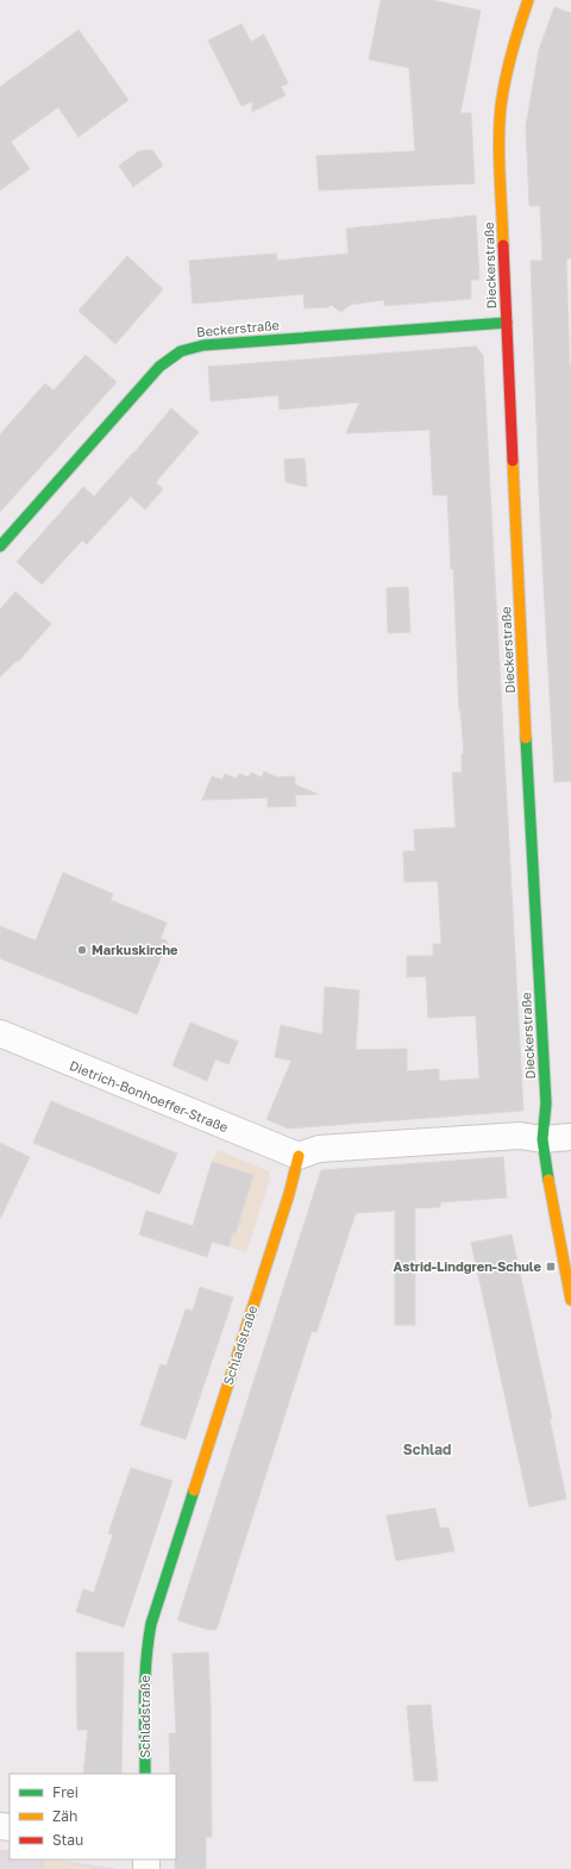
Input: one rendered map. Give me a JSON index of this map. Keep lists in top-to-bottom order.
{
  "streets": {
    "street": [
      "Dieckerstraße",
      "Beckerstraße",
      "Dietrich-Bonhoeffer-Straße",
      "Schladstraße"
    ]
  },
  "crossings": [
    ["Dieckerstraße", "Beckerstraße"],
    ["Dietrich-Bonhoeffer-Straße", "Schladstraße"]
  ],
  "districts": ["Schlad"],
  "places": {
    "other": ["Markuskirche"],
    "transit": ["Astrid-Lindgren-Schule"]
  },
  "legend": ["Frei", "Zäh", "Stau"]
}
